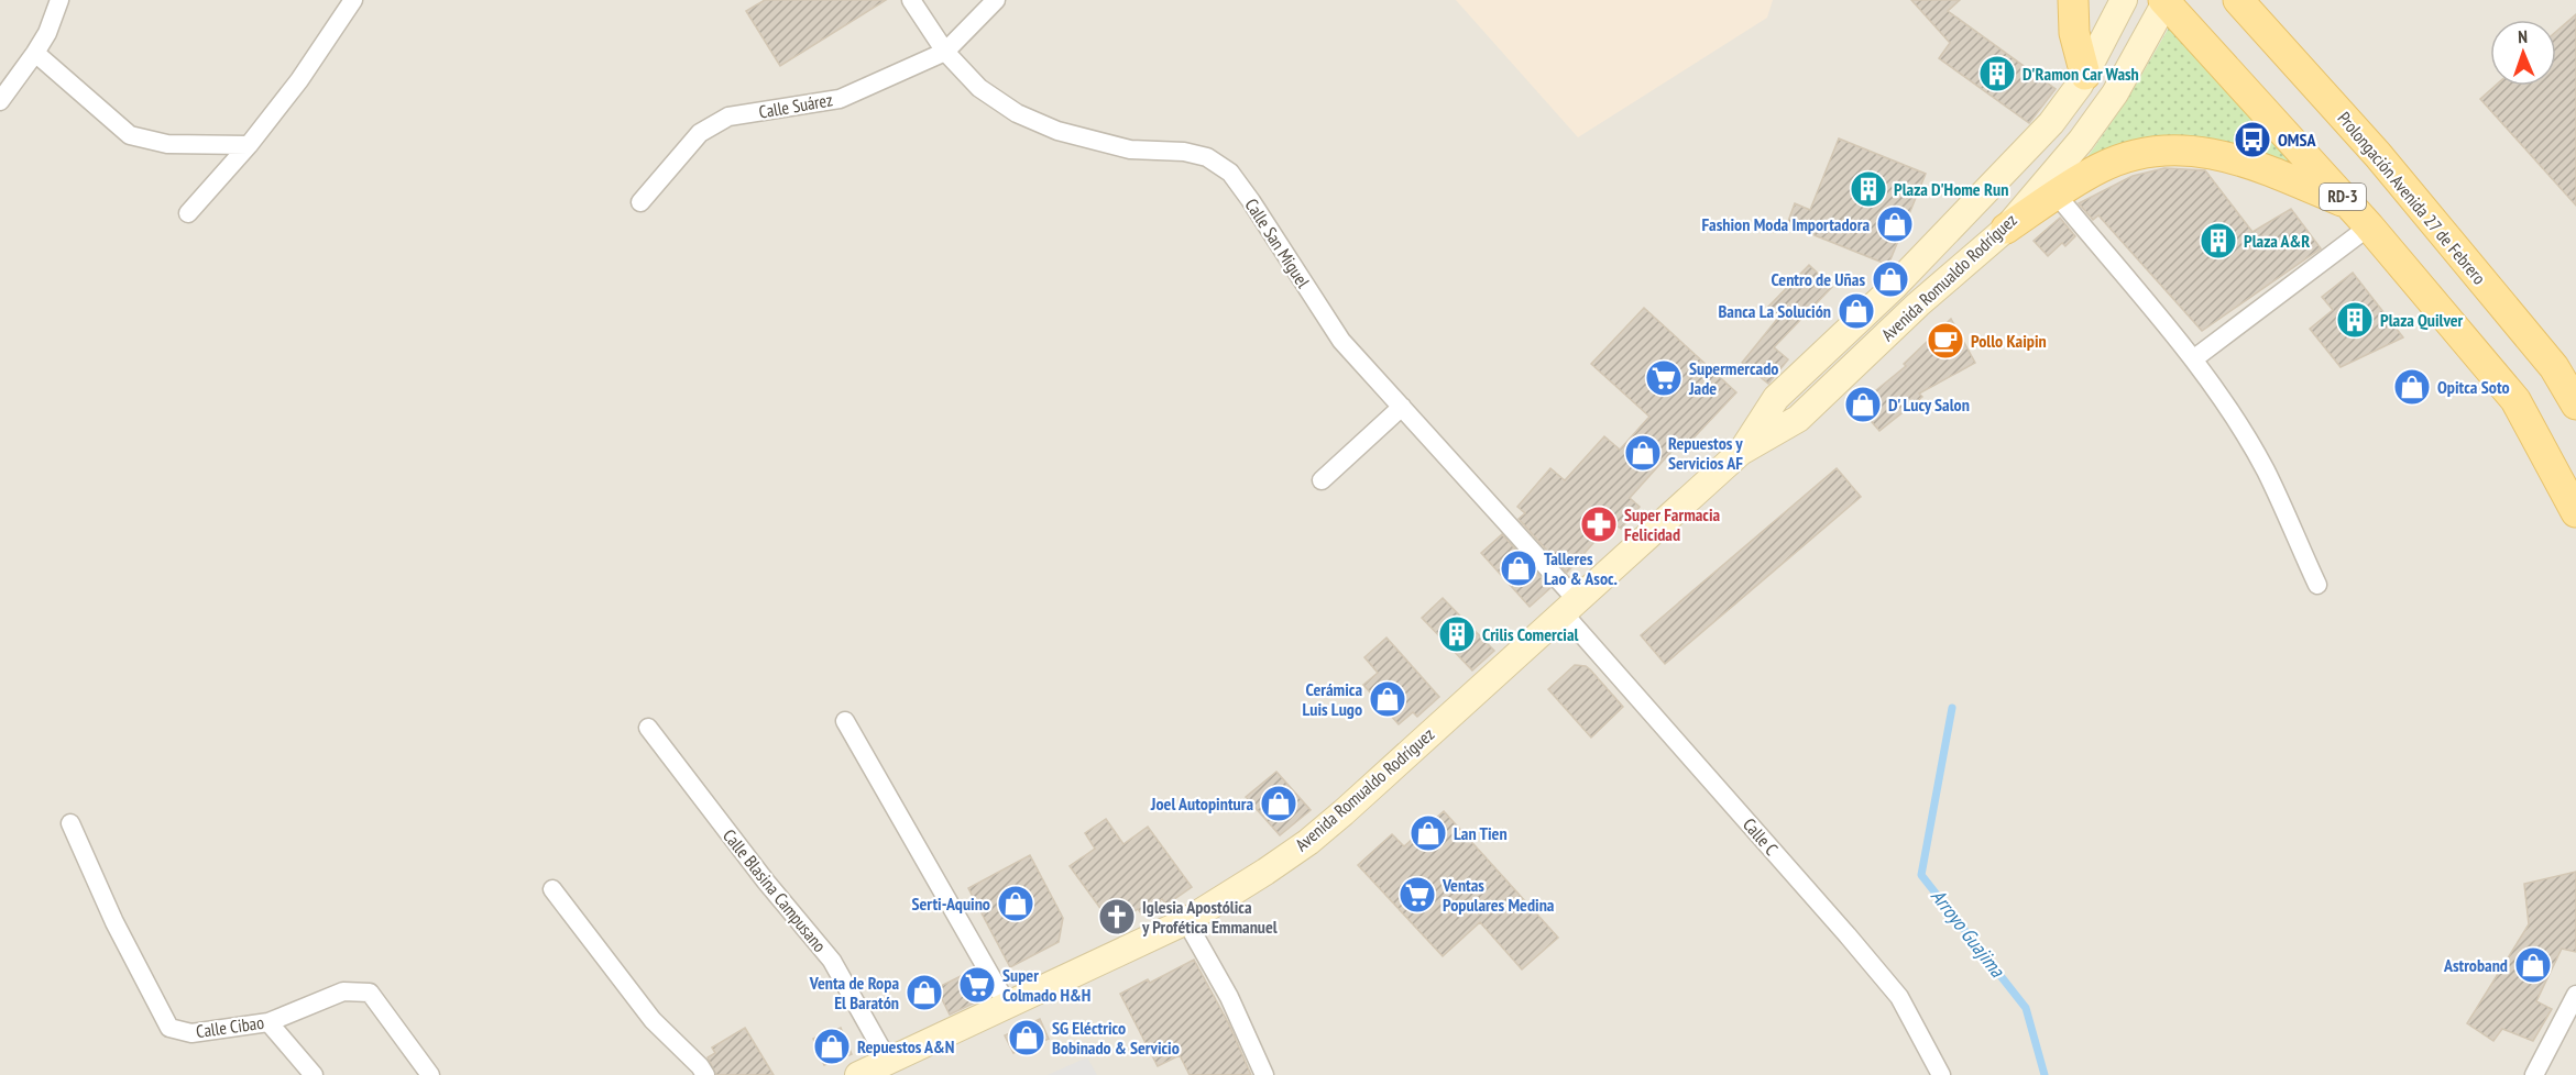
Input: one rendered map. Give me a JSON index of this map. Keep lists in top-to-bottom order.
{
  "streets": {
    "main road": ["RD-3", "Prolongación Avenida 27 de Febrero", "Avenida Romualdo Rodríguez"],
    "street": [
      "Calle Suárez",
      "Calle San Miguel",
      "Calle C",
      "Calle Blasina Campusano",
      "Calle Cibao"
    ]
  },
  "crossings": [
    ["Calle Suárez", "Calle San Miguel"],
    ["RD-3", "Avenida Romualdo Rodríguez"],
    ["Calle San Miguel", "Avenida Romualdo Rodríguez"],
    ["Calle San Miguel", "Calle C"],
    ["Avenida Romualdo Rodríguez", "Calle C"],
    ["Avenida Romualdo Rodríguez", "Calle Blasina Campusano"]
  ],
  "water": ["Arroyo Guajima"],
  "places": {
    "building": [
      "D'Ramon Car Wash",
      "Plaza D'Home Run",
      "Plaza A&R",
      "Plaza Quilver",
      "Crilis Comercial"
    ],
    "bus stop": ["OMSA"],
    "shop": [
      "Fashion Moda Importadora",
      "Centro de Uñas",
      "Banca La Solución",
      "Opitca Soto",
      "D' Lucy Salon",
      "Repuestos y Servicios AF",
      "Talleres Lao & Asoc.",
      "Cerámica Luis Lugo",
      "Joel Autopintura",
      "Lan Tien",
      "Serti-Aquino",
      "Astroband",
      "Venta de Ropa El Baratón",
      "SG Eléctrico Bobinado & Servicio",
      "Repuestos A&N"
    ],
    "cafe": ["Pollo Kaipin"],
    "supermarket": ["Supermercado Jade", "Ventas Populares Medina", "Super Colmado H&H"],
    "pharmacy": ["Super Farmacia Felicidad"],
    "church": ["Iglesia Apostólica y Profética Emmanuel"]
  },
  "north": "top"
}
